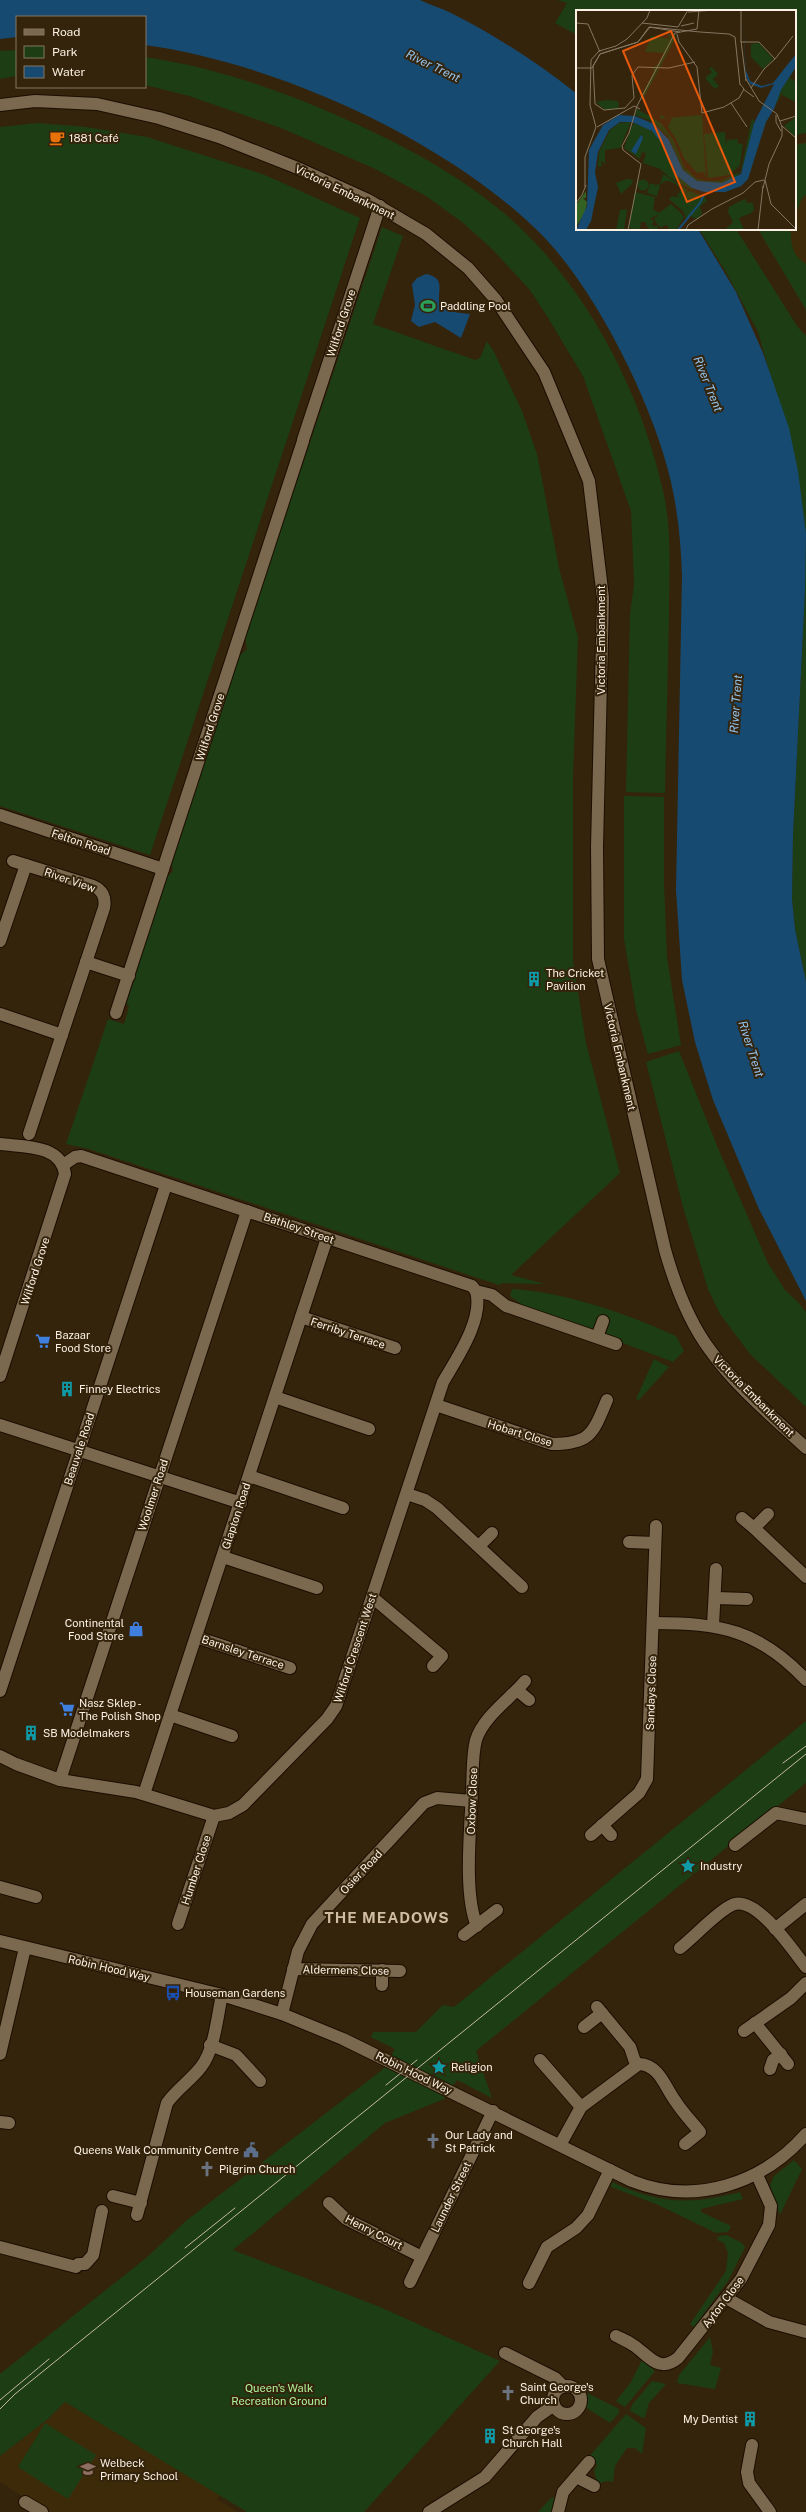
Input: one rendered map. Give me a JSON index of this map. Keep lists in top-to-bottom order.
{
  "streets": {
    "street": [
      "Victoria Embankment",
      "Wilford Grove",
      "Felton Road",
      "River View",
      "Bathley Street",
      "Ferriby Terrace",
      "Hobart Close",
      "Beauvale Road",
      "Woolmer Road",
      "Glapton Road",
      "Wilford Crescent West",
      "Barnsley Terrace",
      "Sandays Close",
      "Oxbow Close",
      "Humber Close",
      "Osier Road",
      "Robin Hood Way",
      "Aldermens Close",
      "Launder Street",
      "Henry Court",
      "Ayton Close"
    ]
  },
  "crossings": [
    ["Victoria Embankment", "Wilford Grove"],
    ["Wilford Grove", "Felton Road"],
    ["Wilford Grove", "Bathley Street"],
    ["Bathley Street", "Beauvale Road"],
    ["Bathley Street", "Woolmer Road"],
    ["Bathley Street", "Glapton Road"],
    ["Bathley Street", "Wilford Crescent West"],
    ["Ferriby Terrace", "Glapton Road"],
    ["Hobart Close", "Wilford Crescent West"],
    ["Glapton Road", "Barnsley Terrace"],
    ["Wilford Crescent West", "Humber Close"],
    ["Oxbow Close", "Osier Road"],
    ["Osier Road", "Robin Hood Way"],
    ["Osier Road", "Aldermens Close"],
    ["Robin Hood Way", "Launder Street"],
    ["Robin Hood Way", "Ayton Close"],
    ["Launder Street", "Henry Court"]
  ],
  "districts": ["THE MEADOWS"],
  "water": ["River Trent"],
  "parks": ["Queen's Walk Recreation Ground"],
  "places": {
    "cafe": ["1881 Café"],
    "sports": ["Paddling Pool"],
    "building": [
      "The Cricket Pavilion",
      "Finney Electrics",
      "SB Modelmakers",
      "My Dentist",
      "St George's Church Hall"
    ],
    "supermarket": ["Bazaar Food Store", "Nasz Sklep - The Polish Shop"],
    "shop": ["Continental Food Store"],
    "place": ["Industry", "Religion"],
    "bus stop": ["Houseman Gardens"],
    "church": ["Our Lady and St Patrick", "Pilgrim Church", "Saint George's Church"],
    "public building": ["Queens Walk Community Centre"],
    "school or university": ["Welbeck Primary School"]
  },
  "legend": ["Road", "Park", "Water"]
}
